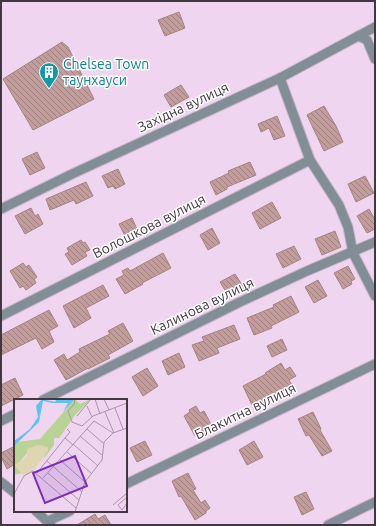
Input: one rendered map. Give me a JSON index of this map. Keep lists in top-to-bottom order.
{
  "streets": {
    "street": [
      "Західна вулиця",
      "Волошкова вулиця",
      "Калинова вулиця",
      "Блакитна вулиця"
    ]
  },
  "places": {
    "building": ["Chelsea Town таунхауси"]
  }
}
